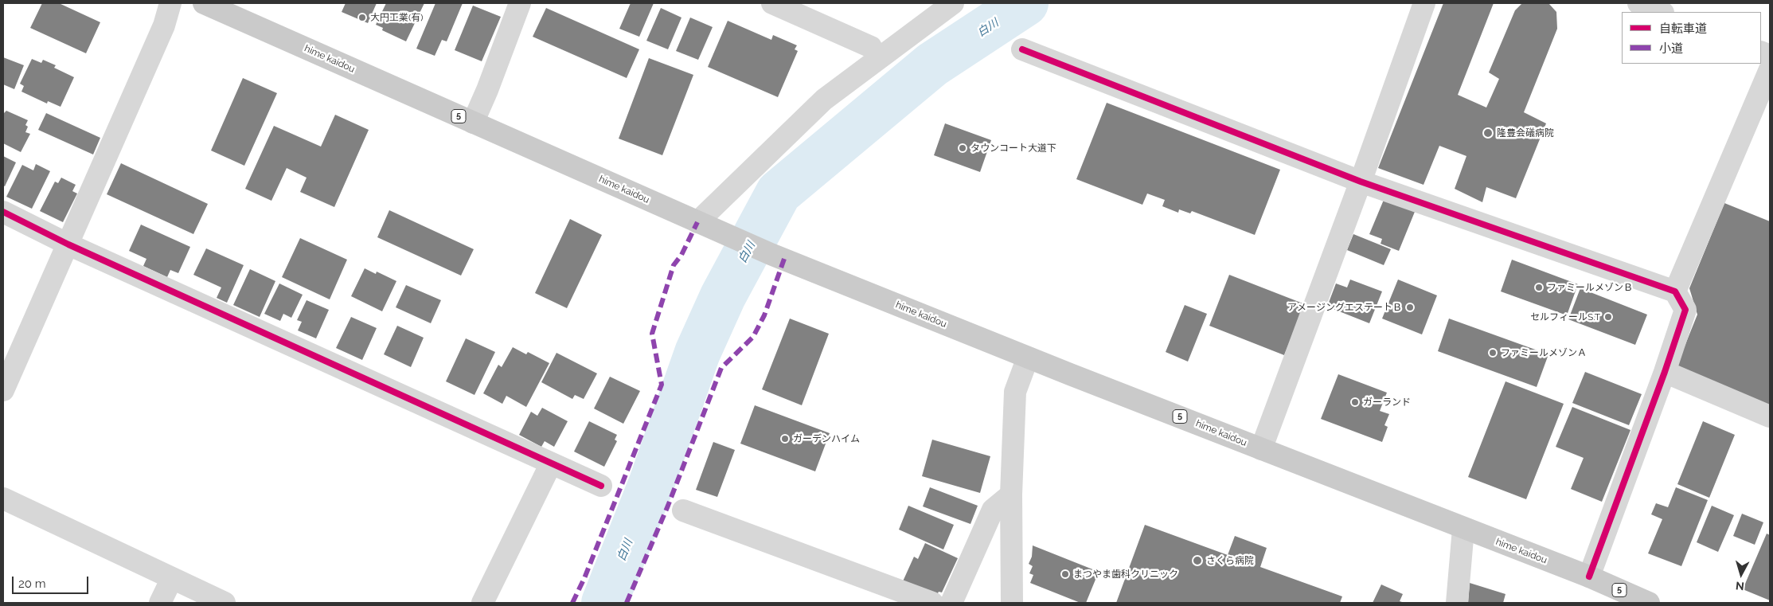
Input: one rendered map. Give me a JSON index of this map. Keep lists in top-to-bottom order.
{
  "streets": {
    "main road": ["hime kaidou", "5"]
  },
  "water": ["白川"],
  "places": [
    "大円工業(有)",
    "隆豊会礒病院",
    "タウンコート大道下",
    "ファミールメゾンＢ",
    "アメージングエステートＢ",
    "セルフィールS.T",
    "ファミールメゾンＡ",
    "ガーランド",
    "ガーデンハイム",
    "さくら病院",
    "まつやま歯科クリニック"
  ],
  "legend": ["自転車道", "小道"],
  "scale_bar": "20 m",
  "north": "bottom"
}
